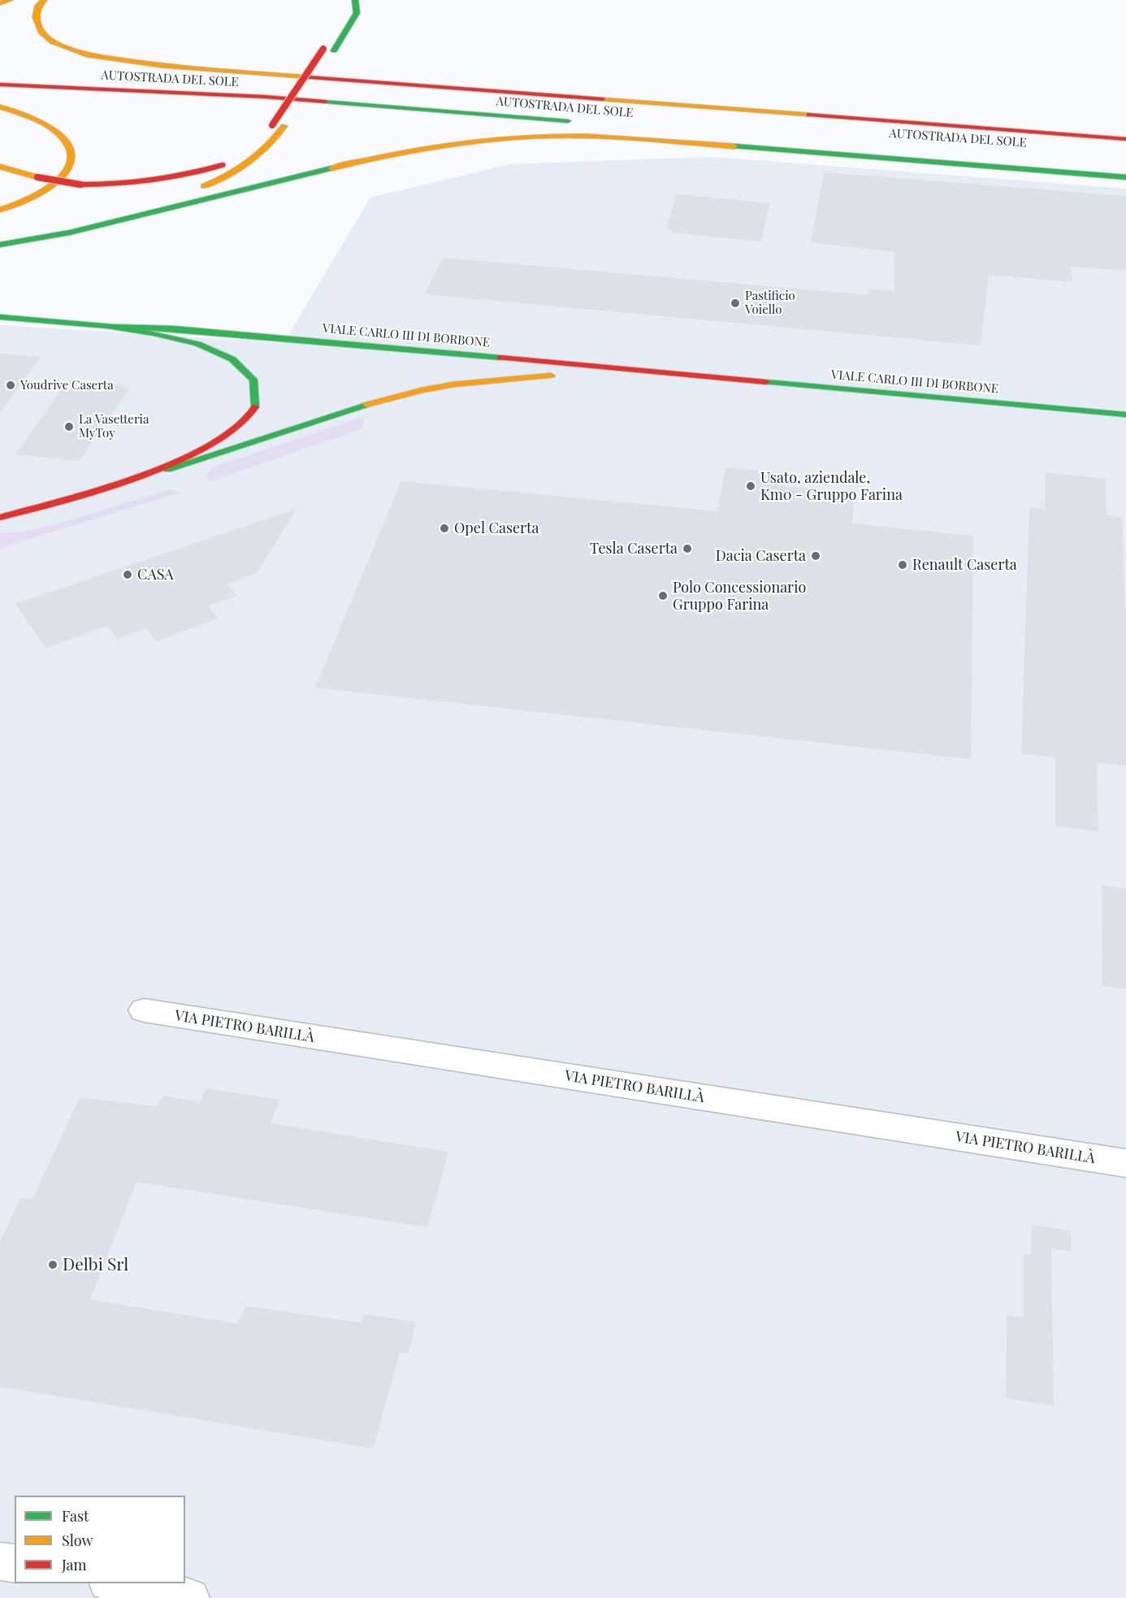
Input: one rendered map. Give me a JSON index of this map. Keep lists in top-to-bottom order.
{
  "streets": {
    "main road": ["AUTOSTRADA DEL SOLE", "VIALE CARLO III DI BORBONE"],
    "street": ["VIA PIETRO BARILLÀ"]
  },
  "places": [
    "Pastificio Voiello",
    "Youdrive Caserta",
    "La Vasetteria MyToy",
    "Usato, aziendale, Km0 - Gruppo Farina",
    "Opel Caserta",
    "Tesla Caserta",
    "Dacia Caserta",
    "Renault Caserta",
    "CASA",
    "Polo Concessionario Gruppo Farina",
    "Delbi Srl"
  ],
  "legend": ["Fast", "Slow", "Jam"]
}
